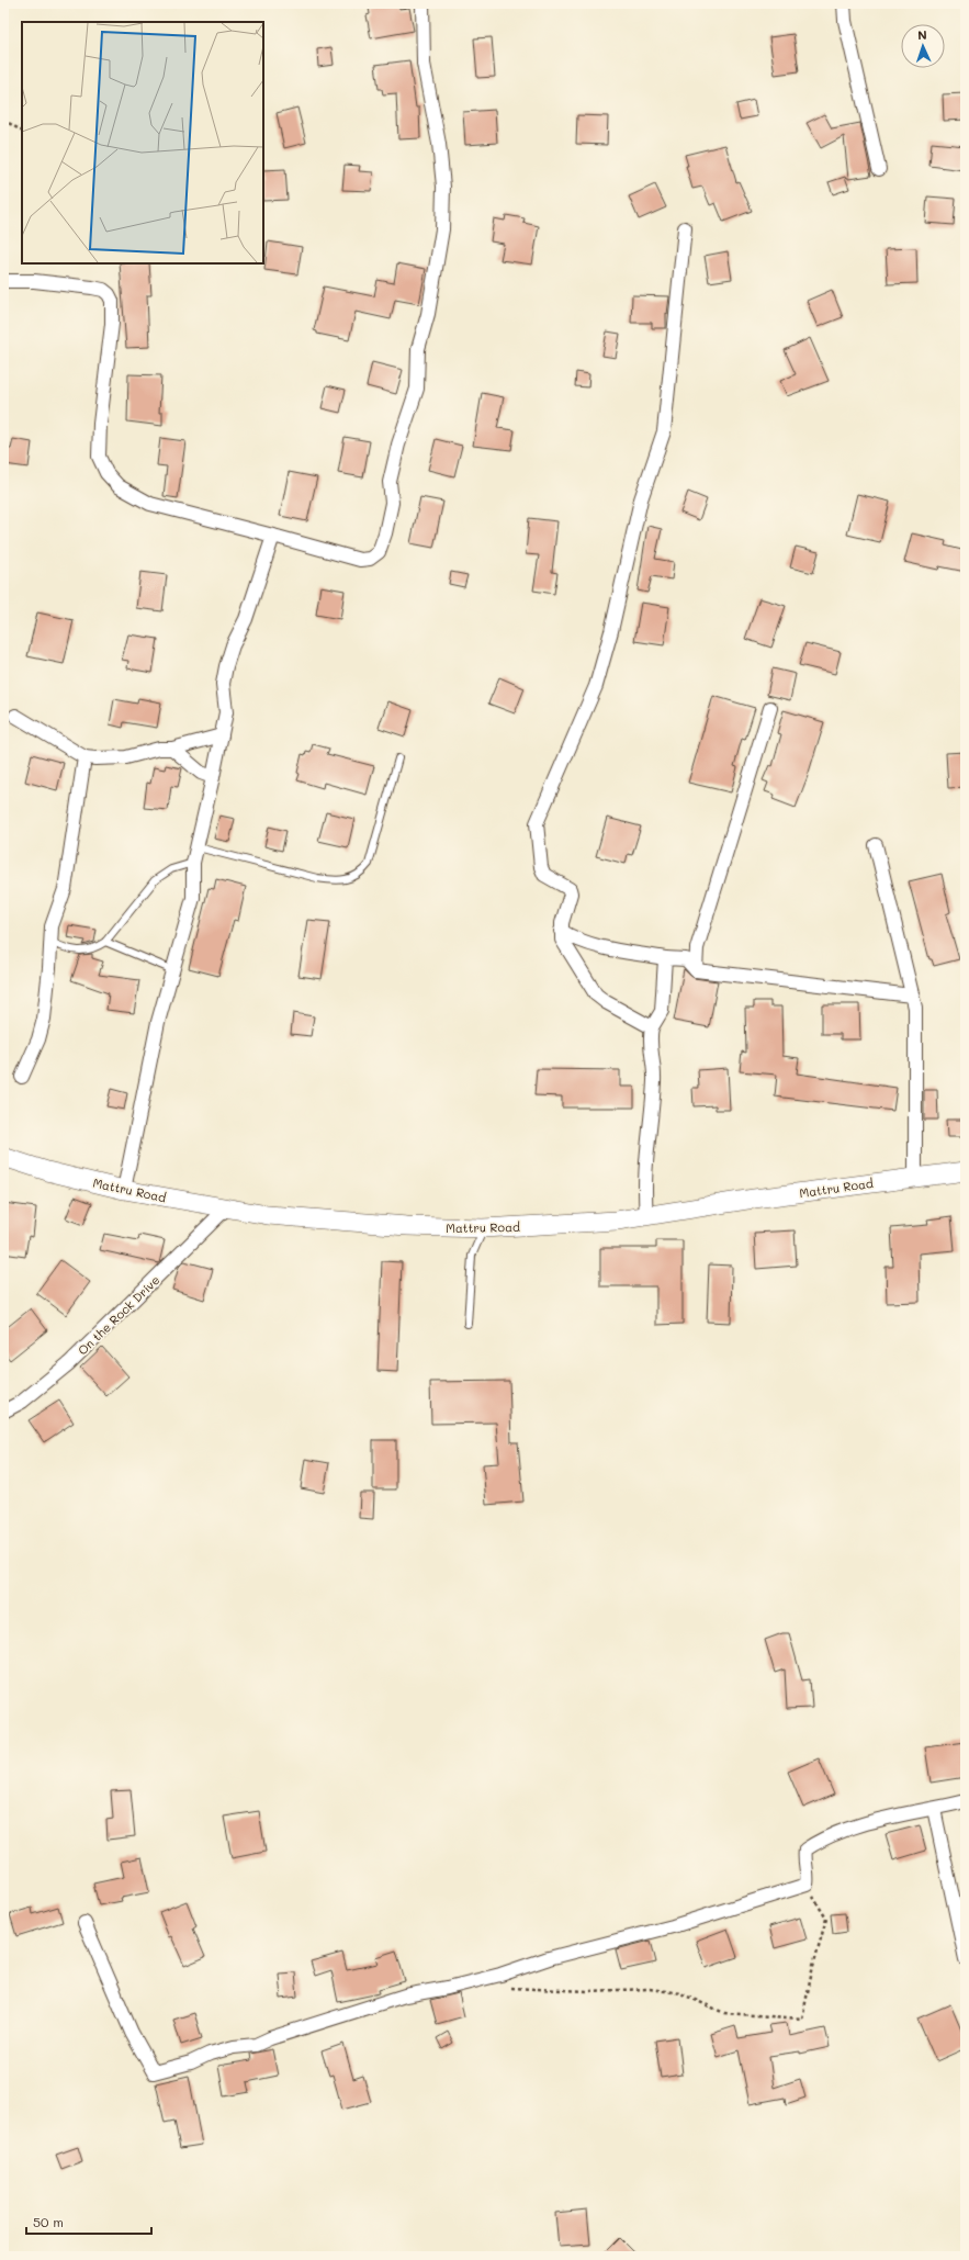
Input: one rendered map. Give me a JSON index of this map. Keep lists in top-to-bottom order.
{
  "streets": {
    "main road": ["Mattru Road"],
    "street": ["On the Rock Drive"]
  },
  "crossings": [
    ["Mattru Road", "On the Rock Drive"]
  ],
  "scale_bar": "50 m",
  "north": "top"
}
